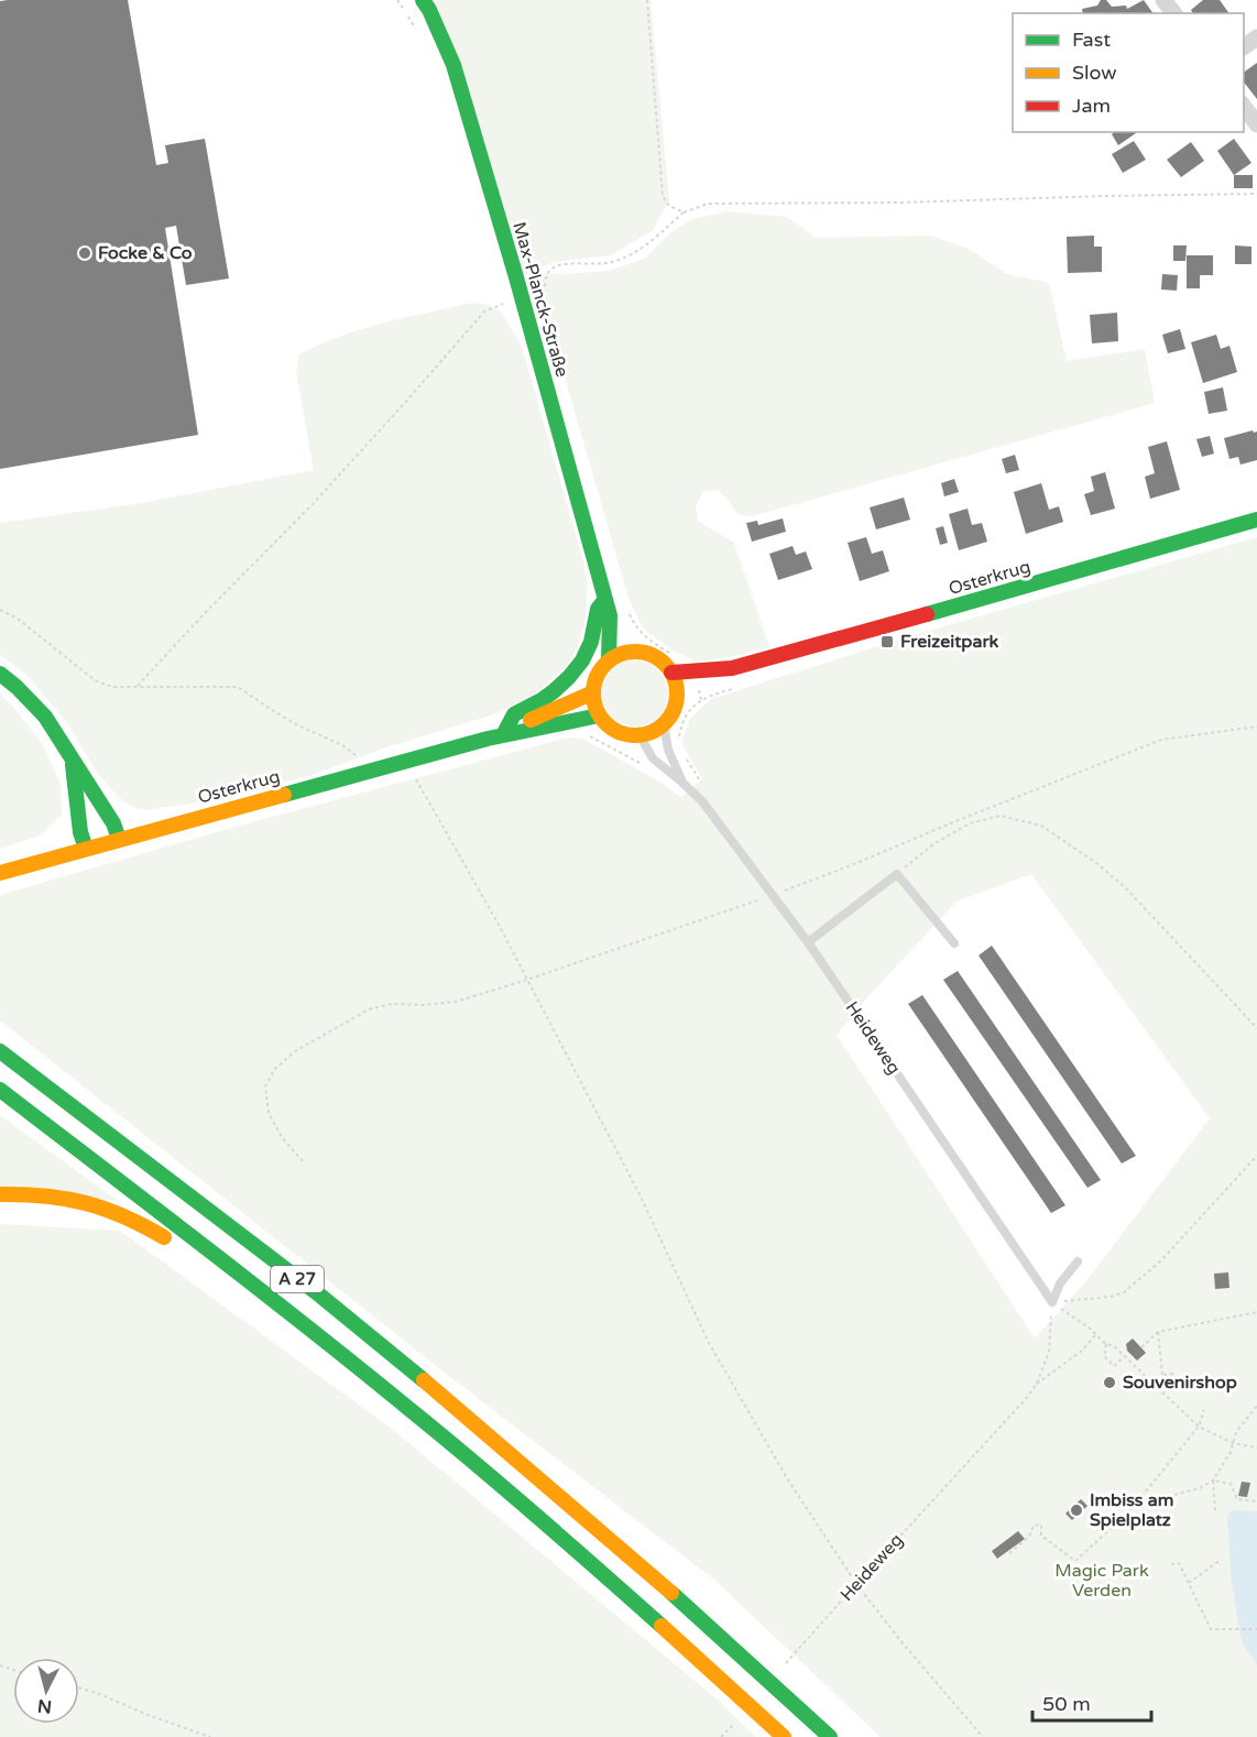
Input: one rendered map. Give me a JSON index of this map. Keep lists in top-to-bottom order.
{
  "streets": {
    "main road": ["Max-Planck-Straße", "Osterkrug", "A 27"],
    "lane": ["Heideweg"]
  },
  "crossings": [
    ["Max-Planck-Straße", "Osterkrug"],
    ["Max-Planck-Straße", "Heideweg"],
    ["Osterkrug", "Heideweg"]
  ],
  "parks": ["Magic Park Verden"],
  "places": {
    "other": ["Focke & Co", "Souvenirshop", "Imbiss am Spielplatz"],
    "transit": ["Freizeitpark"]
  },
  "legend": ["Fast", "Slow", "Jam"],
  "scale_bar": "50 m",
  "north": "bottom"
}
